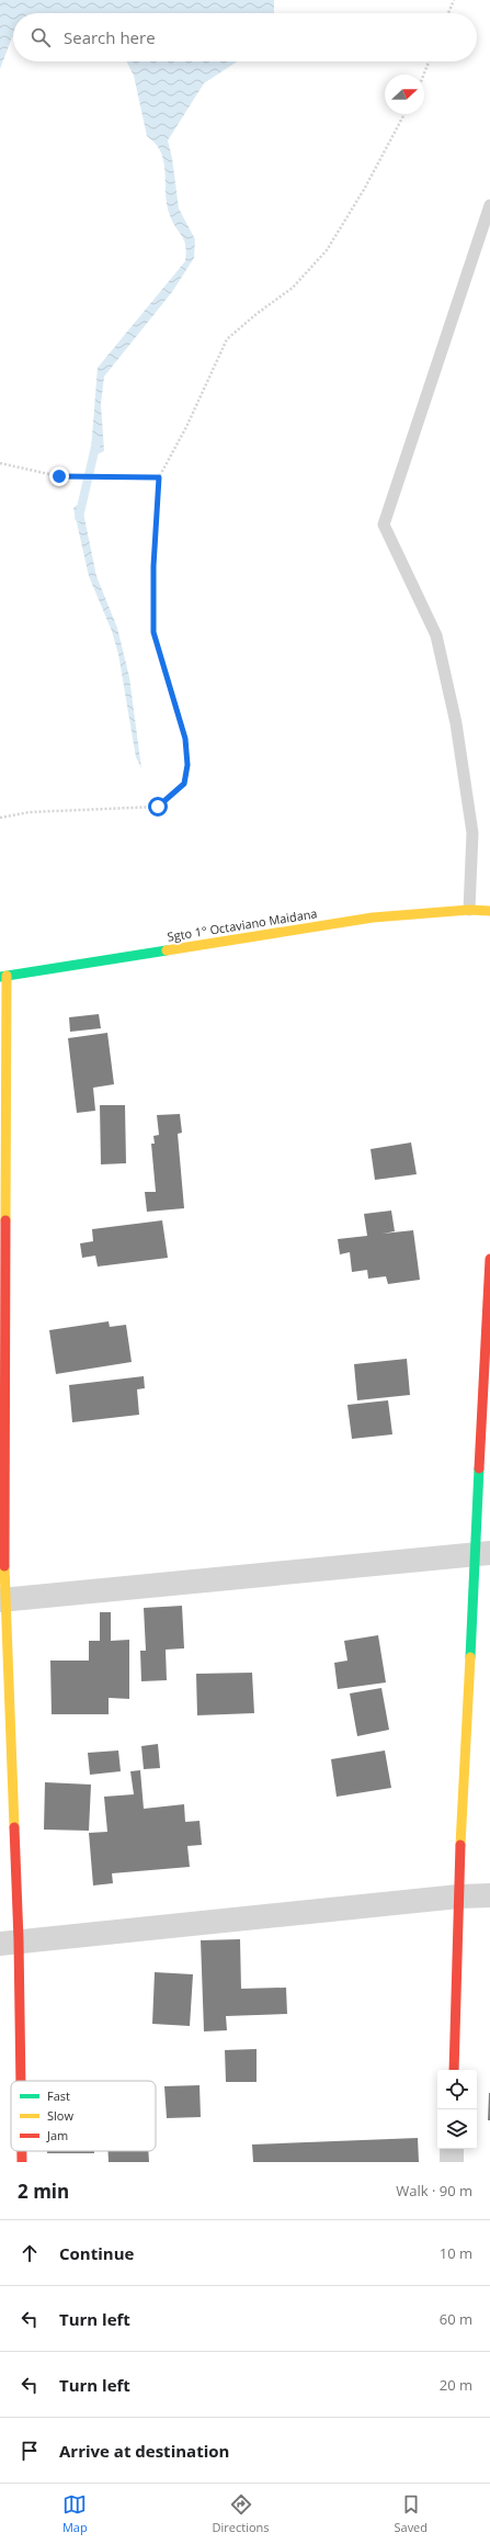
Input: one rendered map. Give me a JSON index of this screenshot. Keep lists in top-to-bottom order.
{
  "streets": {
    "street": ["Sgto 1° Octaviano Maidana"]
  },
  "legend": ["Fast", "Slow", "Jam"],
  "north": "right",
  "page": {
    "search": "Search here",
    "heading": ["2 min", "Walk · 90 m"],
    "list": [
      ["Continue", "10 m"],
      ["Turn left", "60 m"],
      ["Turn left", "20 m"],
      "Arrive at destination"
    ],
    "nav": ["Map", "Directions", "Saved"]
  }
}
